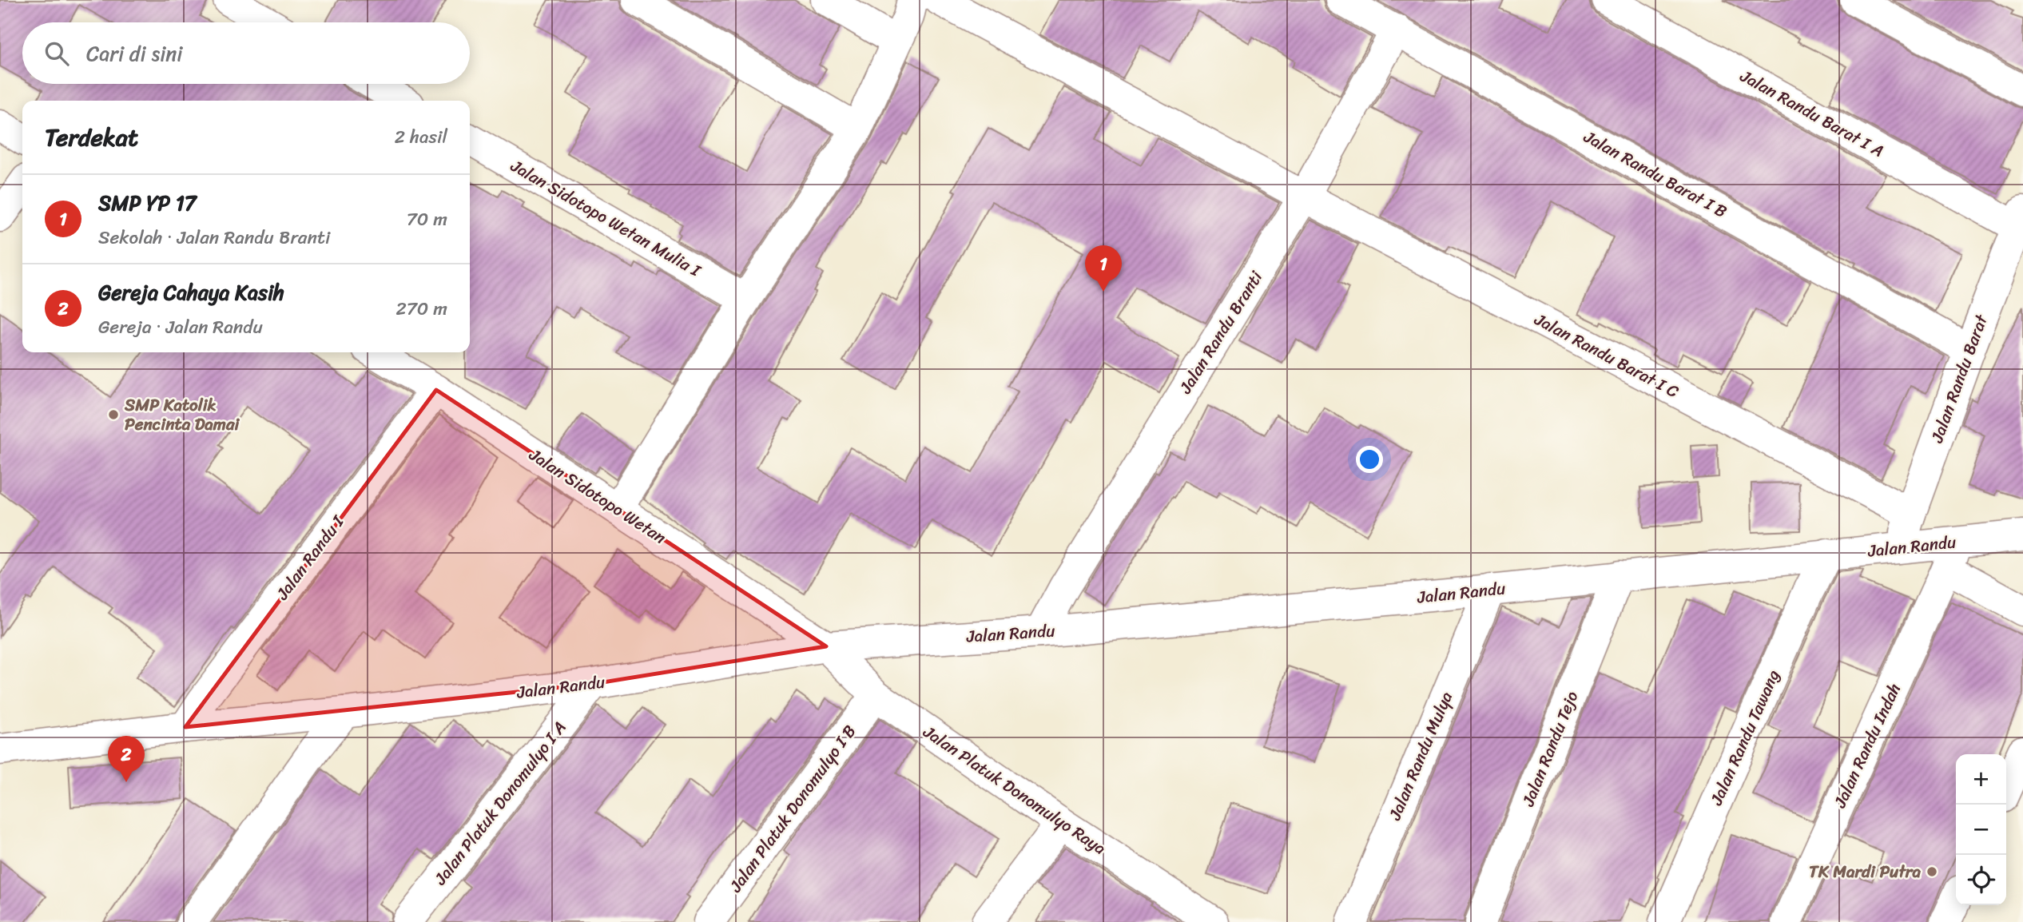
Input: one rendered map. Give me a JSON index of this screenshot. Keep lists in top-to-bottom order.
{
  "streets": {
    "street": [
      "Jalan Randu Barat I A",
      "Jalan Randu Barat I B",
      "Jalan Sidotopo Wetan Mulia I",
      "Jalan Randu Branti",
      "Jalan Randu Barat I C",
      "Jalan Randu Barat",
      "Jalan Sidotopo Wetan",
      "Jalan Randu",
      "Jalan Randu I",
      "Jalan Randu Tawang",
      "Jalan Randu Indah",
      "Jalan Randu Tejo",
      "Jalan Randu Mulya",
      "Jalan Platuk Donomulyo Raya",
      "Jalan Platuk Donomulyo I A",
      "Jalan Platuk Donomulyo I B"
    ]
  },
  "crossings": [
    ["Jalan Randu Barat I A", "Jalan Randu Barat"],
    ["Jalan Randu Barat I B", "Jalan Randu Branti"],
    ["Jalan Randu Barat I B", "Jalan Randu Barat"],
    ["Jalan Randu Branti", "Jalan Randu Barat I C"],
    ["Jalan Randu Branti", "Jalan Randu"],
    ["Jalan Randu Barat I C", "Jalan Randu Barat"],
    ["Jalan Randu Barat", "Jalan Randu"],
    ["Jalan Sidotopo Wetan", "Jalan Randu"],
    ["Jalan Sidotopo Wetan", "Jalan Randu I"],
    ["Jalan Sidotopo Wetan", "Jalan Platuk Donomulyo Raya"],
    ["Jalan Randu", "Jalan Randu I"],
    ["Jalan Randu", "Jalan Randu Tawang"],
    ["Jalan Randu", "Jalan Randu Indah"],
    ["Jalan Randu", "Jalan Randu Tejo"],
    ["Jalan Randu", "Jalan Randu Mulya"],
    ["Jalan Randu", "Jalan Platuk Donomulyo Raya"],
    ["Jalan Randu", "Jalan Platuk Donomulyo I A"],
    ["Jalan Platuk Donomulyo Raya", "Jalan Platuk Donomulyo I B"]
  ],
  "places": ["SMP Katolik Pencinta Damai", "TK Mardi Putra"],
  "page": {
    "search": "Cari di sini",
    "heading": ["Terdekat", "2 hasil"],
    "list": [
      {
        "mark": "1",
        "name": "SMP YP 17",
        "note": "Sekolah · Jalan Randu Branti",
        "value": "70 m"
      },
      {
        "mark": "2",
        "name": "Gereja Cahaya Kasih",
        "note": "Gereja · Jalan Randu",
        "value": "270 m"
      }
    ],
    "pins": ["1", "2"],
    "map_buttons": ["+", "−"]
  }
}
